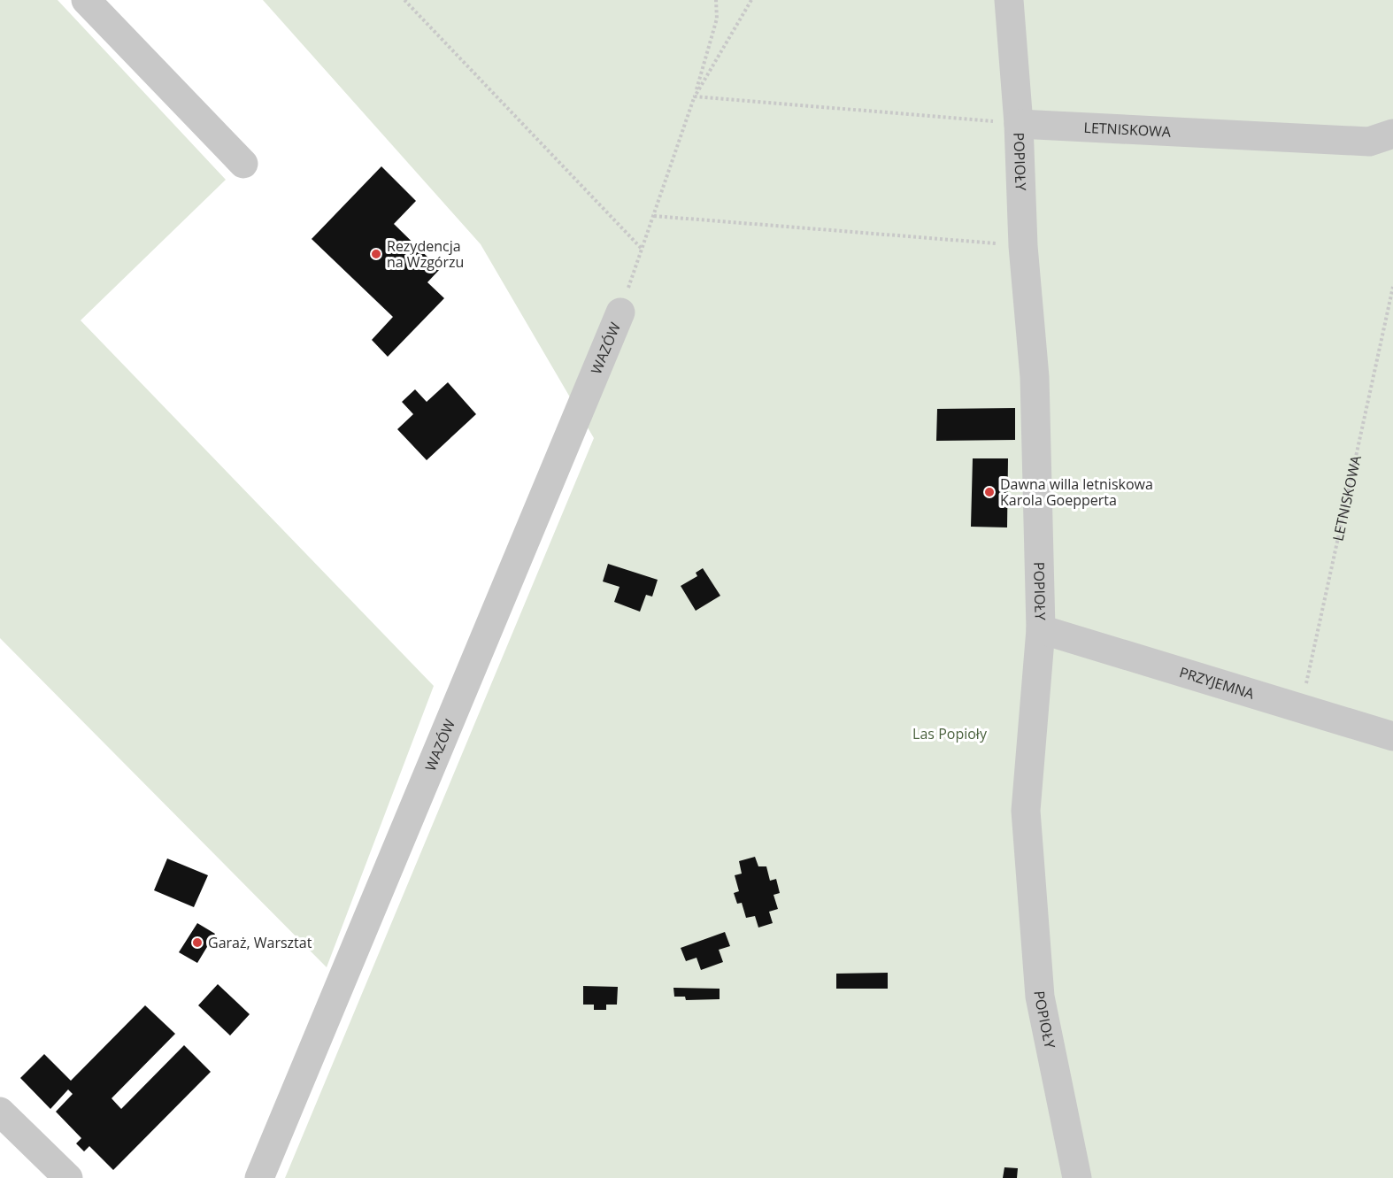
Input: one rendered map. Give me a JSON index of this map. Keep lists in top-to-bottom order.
{
  "streets": {
    "street": [
      "LETNISKOWA",
      "POPIOŁY",
      "WAZÓW",
      "PRZYJEMNA"
    ]
  },
  "crossings": [
    ["LETNISKOWA", "POPIOŁY"],
    ["LETNISKOWA", "PRZYJEMNA"],
    ["POPIOŁY", "PRZYJEMNA"]
  ],
  "parks": ["Las Popioły"],
  "places": ["Rezydencja na Wzgórzu", "Dawna willa letniskowa Karola Goepperta", "Garaż, Warsztat"]
}
